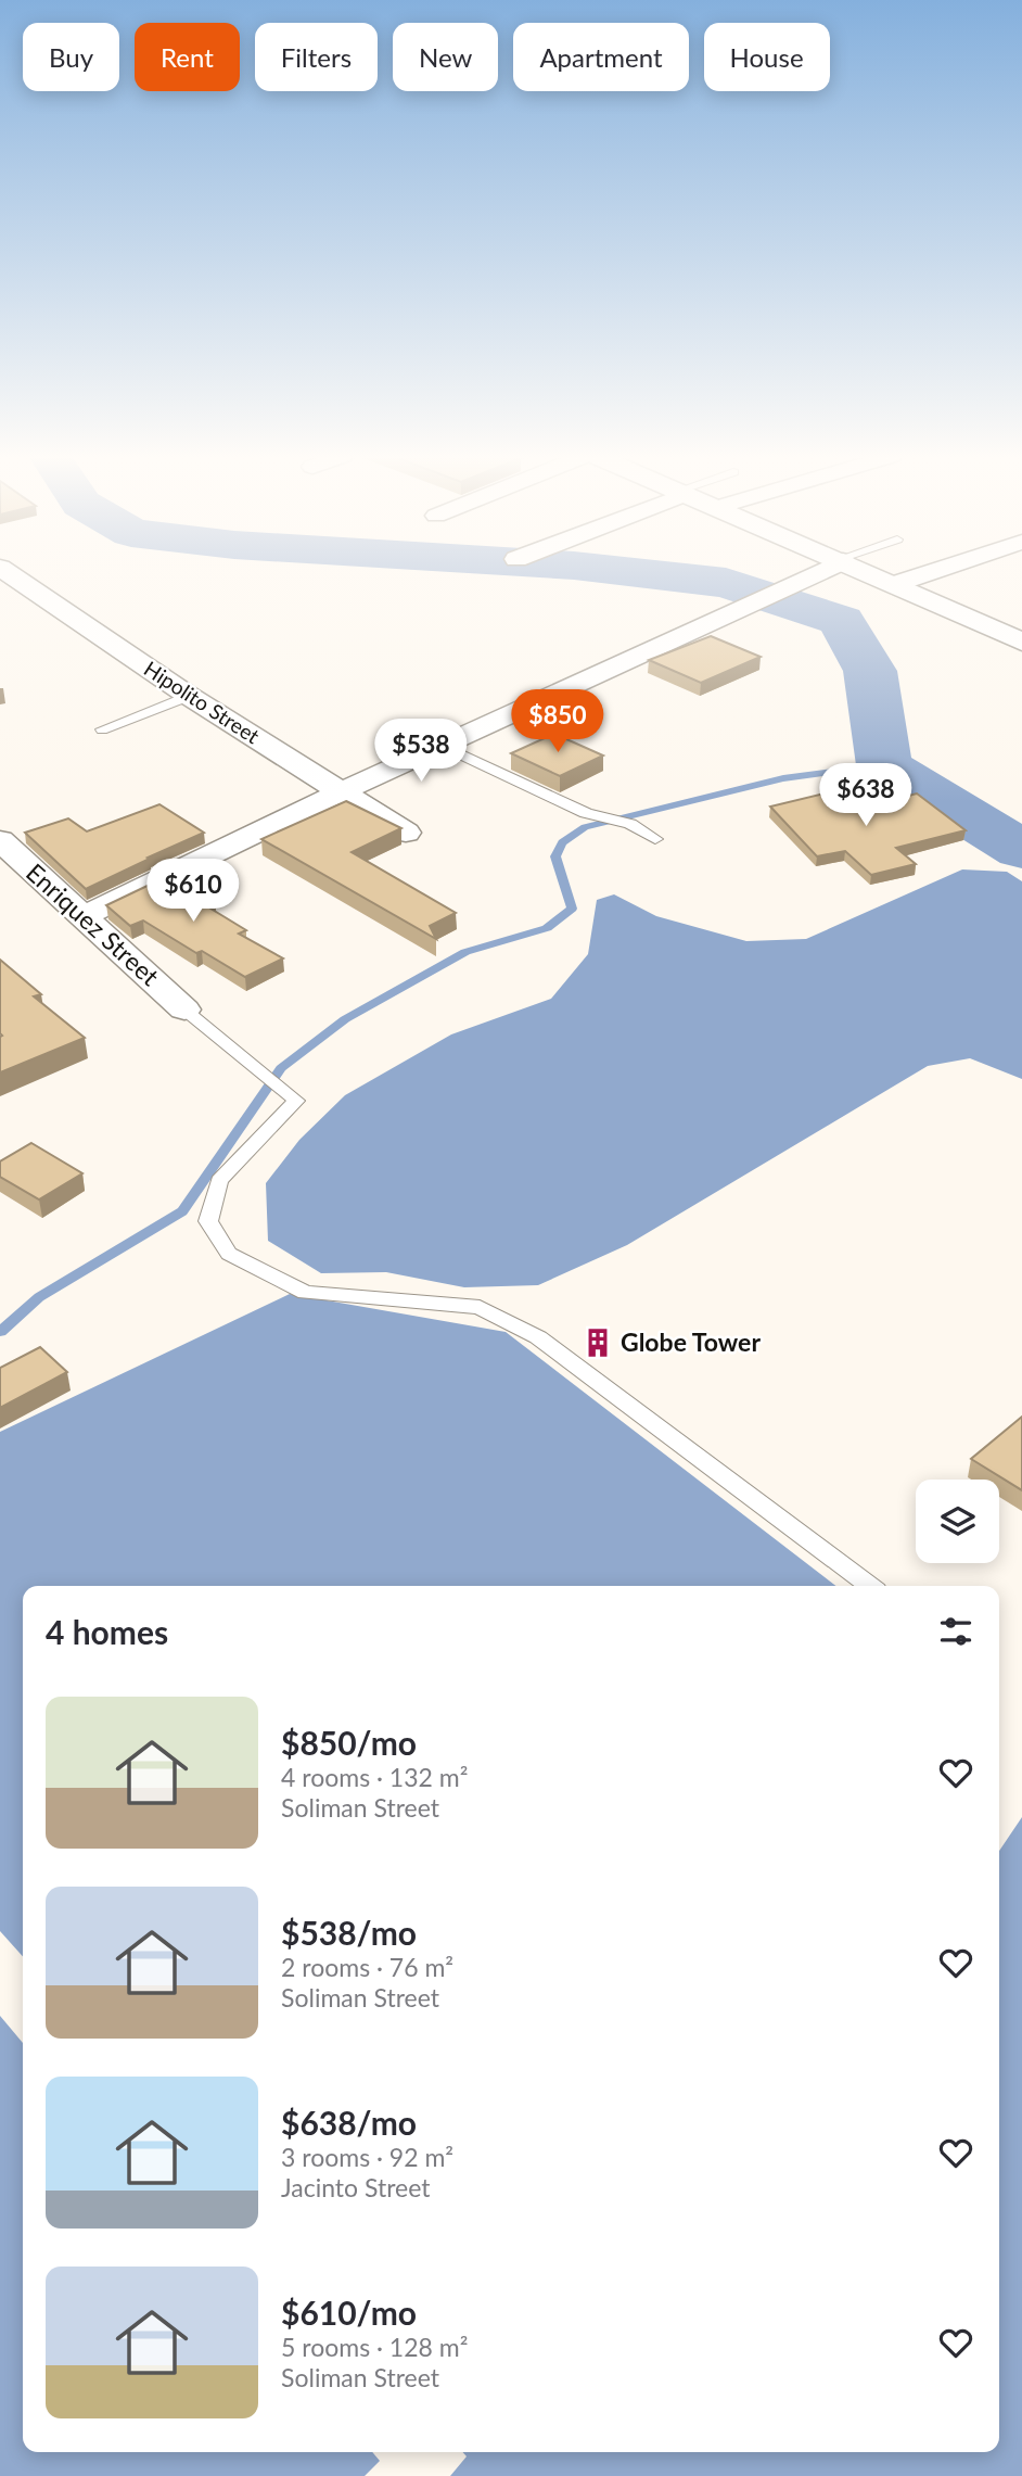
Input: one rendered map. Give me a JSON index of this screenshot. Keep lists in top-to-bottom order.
{
  "streets": {
    "street": ["Hipolito Street", "Enriquez Street"]
  },
  "places": {
    "building": ["Globe Tower"]
  },
  "page": {
    "chip": [
      "Buy",
      "Rent",
      "Filters",
      "New",
      "Apartment",
      "House"
    ],
    "price": [
      "$850",
      "$538",
      "$638",
      "$610"
    ],
    "heading": "4 homes",
    "list": [
      {
        "name": "$850/mo",
        "note": "4 rooms · 132 m² · Soliman Street"
      },
      {
        "name": "$538/mo",
        "note": "2 rooms · 76 m² · Soliman Street"
      },
      {
        "name": "$638/mo",
        "note": "3 rooms · 92 m² · Jacinto Street"
      },
      {
        "name": "$610/mo",
        "note": "5 rooms · 128 m² · Soliman Street"
      }
    ]
  }
}
